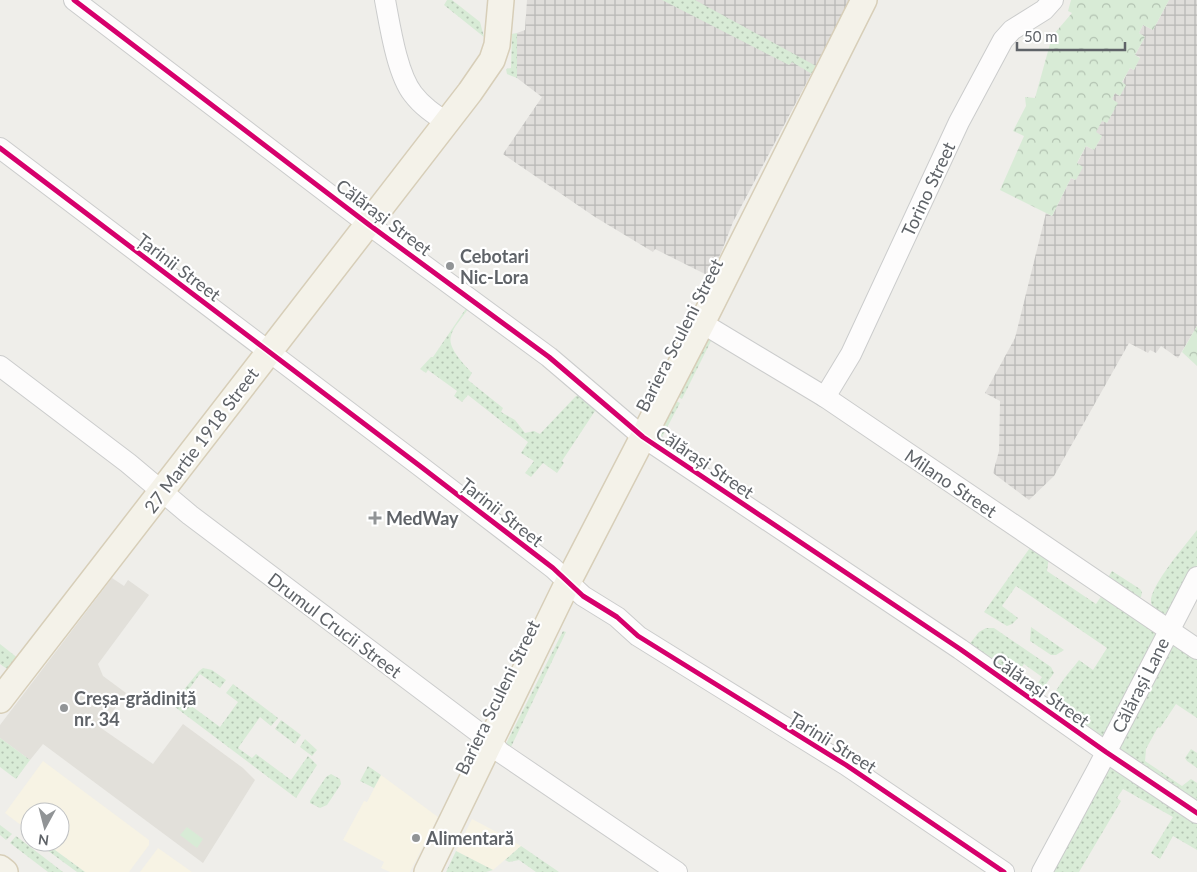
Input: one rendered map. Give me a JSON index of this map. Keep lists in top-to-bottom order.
{
  "streets": {
    "main road": ["Bariera Sculeni Street", "27 Martie 1918 Street"],
    "street": [
      "Torino Street",
      "Călărași Street",
      "Țarinii Street",
      "Milano Street",
      "Drumul Crucii Street",
      "Călărași Lane"
    ]
  },
  "crossings": [
    ["Torino Street", "Milano Street"],
    ["Călărași Street", "Bariera Sculeni Street"],
    ["Călărași Street", "27 Martie 1918 Street"],
    ["Călărași Street", "Călărași Lane"],
    ["Țarinii Street", "Bariera Sculeni Street"],
    ["Țarinii Street", "27 Martie 1918 Street"],
    ["Bariera Sculeni Street", "Milano Street"],
    ["Bariera Sculeni Street", "Drumul Crucii Street"],
    ["27 Martie 1918 Street", "Drumul Crucii Street"],
    ["Milano Street", "Călărași Lane"]
  ],
  "places": {
    "other": ["Cebotari Nic-Lora", "Creșa-grădiniță nr. 34", "Alimentară"],
    "health": ["MedWay"]
  },
  "scale_bar": "50 m",
  "north": "bottom"
}
